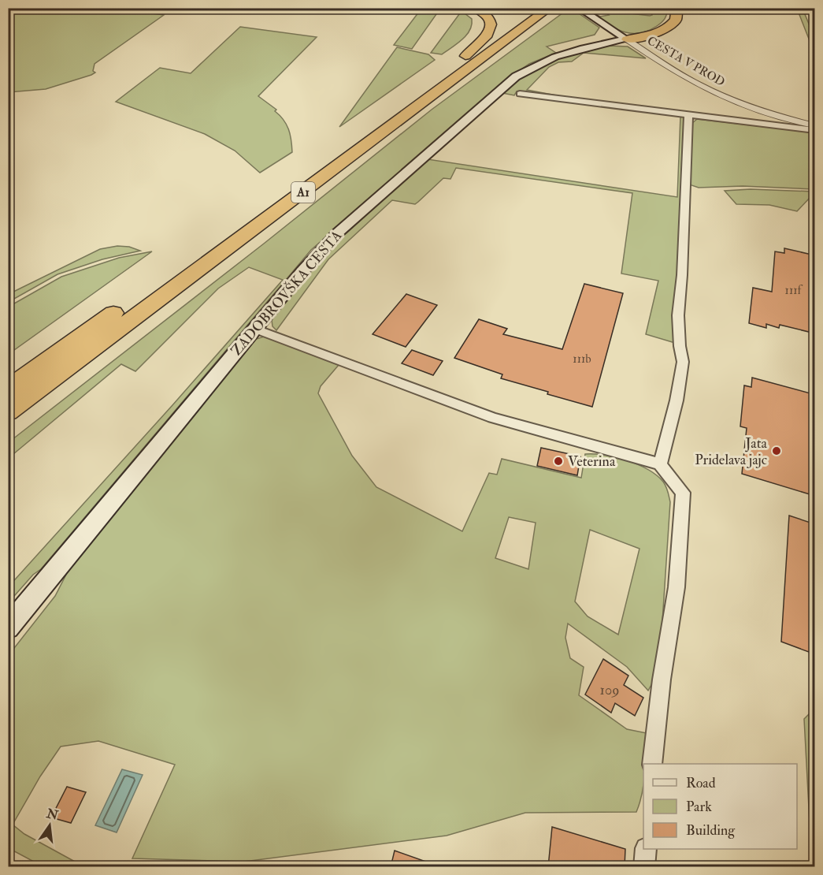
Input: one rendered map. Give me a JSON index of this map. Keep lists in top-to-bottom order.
{
  "streets": {
    "highway": ["A1"],
    "main road": ["ZADOBROVŠKA CESTA"],
    "street": ["CESTA V PROD"]
  },
  "crossings": [
    ["CESTA V PROD", "ZADOBROVŠKA CESTA"]
  ],
  "places": ["Jata Pridelava jajc", "Veterina"],
  "house_numbers": ["111f", "111b", "109"],
  "legend": ["Road", "Park", "Building"],
  "north": "top"
}
